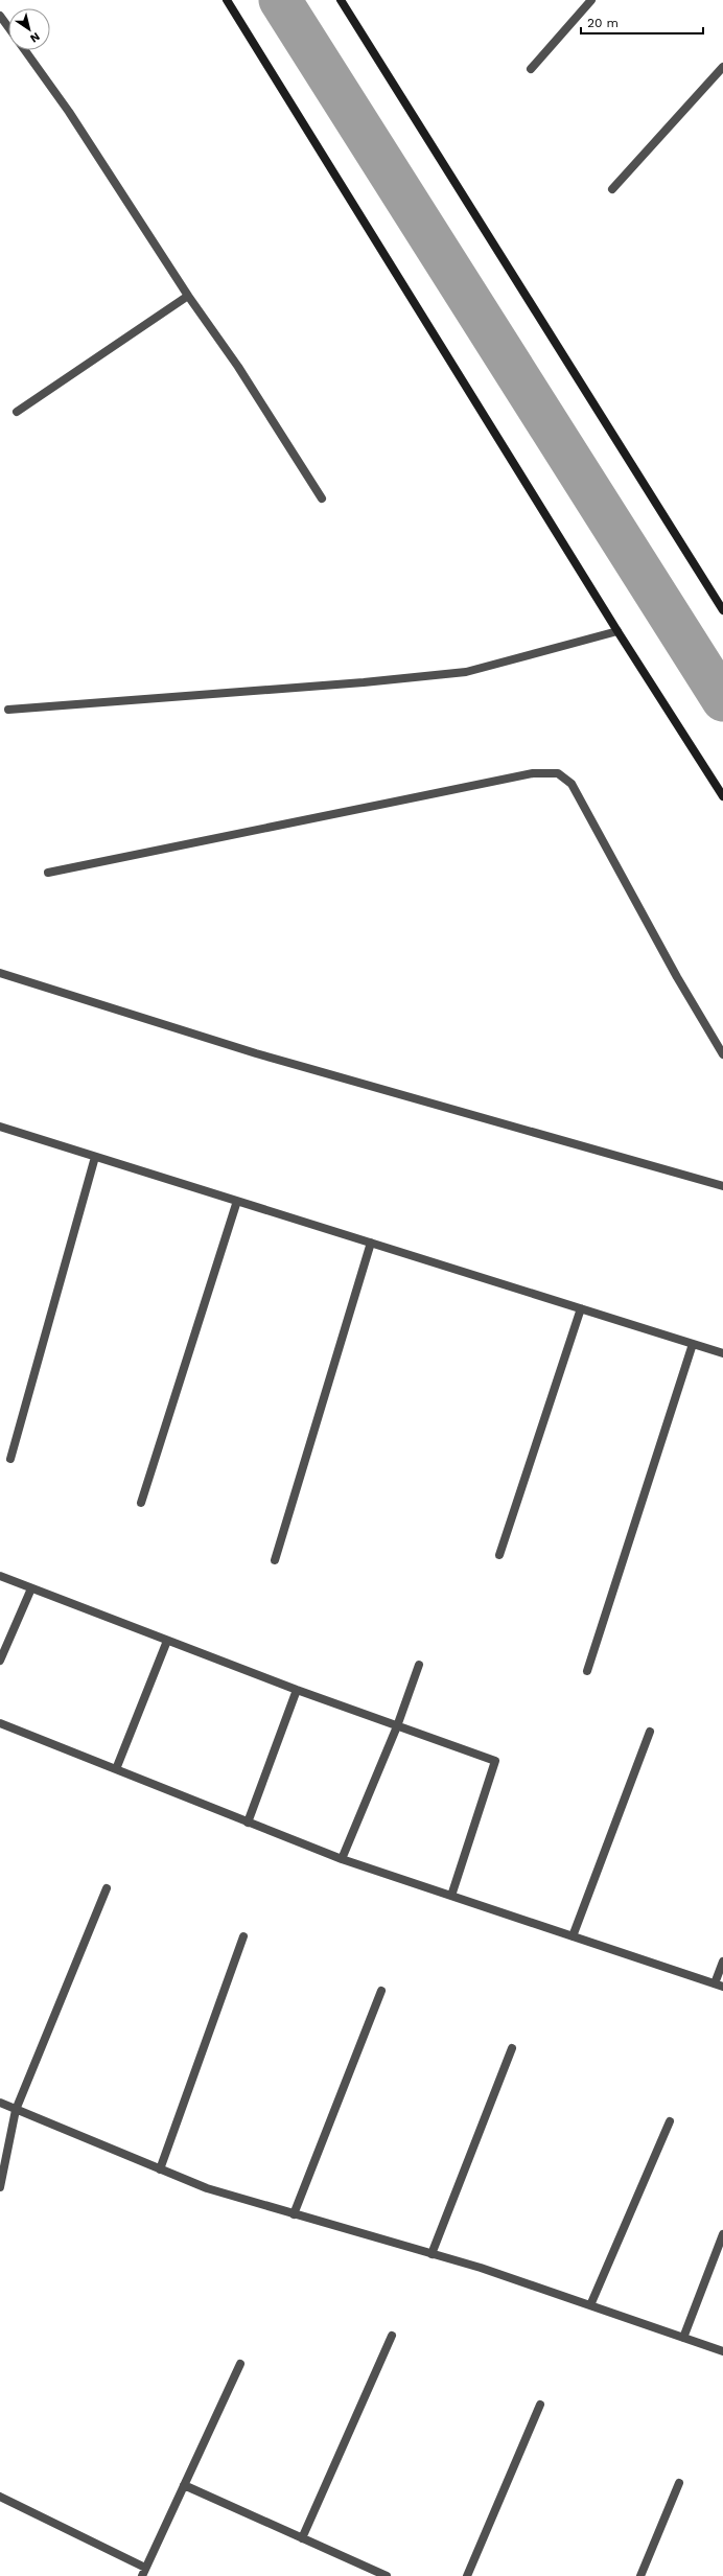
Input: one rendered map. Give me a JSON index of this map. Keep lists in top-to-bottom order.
{
  "scale_bar": "20 m",
  "north": "bottom right"
}
